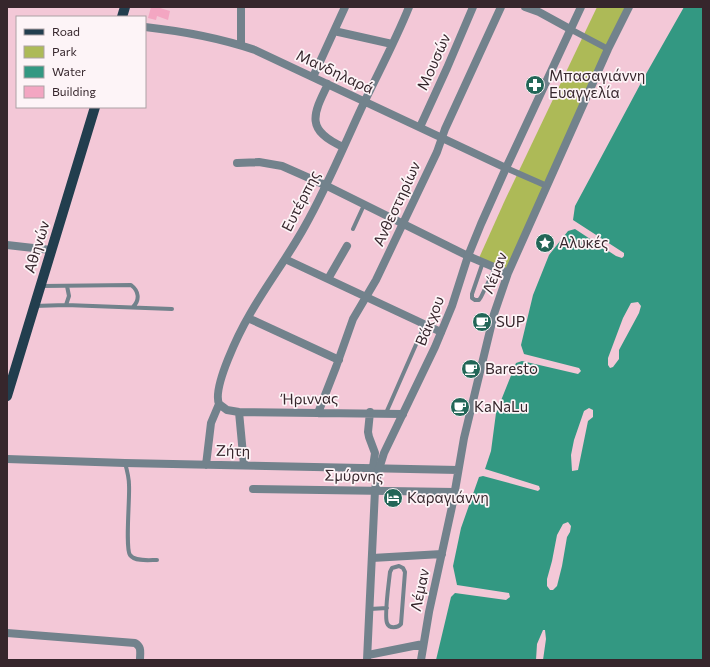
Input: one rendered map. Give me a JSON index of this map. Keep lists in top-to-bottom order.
{
  "streets": {
    "main road": ["Αθηνών"],
    "street": [
      "Μουσών",
      "Μανδηλαρά",
      "Ευτέρπης",
      "Ανθεστηρίων",
      "Λέμαν",
      "Βάκχου",
      "Ήριννας",
      "Ζήτη",
      "Σμύρνης"
    ]
  },
  "crossings": [
    ["Μουσών", "Μανδηλαρά"],
    ["Μανδηλαρά", "Ευτέρπης"],
    ["Μανδηλαρά", "Ανθεστηρίων"],
    ["Μανδηλαρά", "Βάκχου"],
    ["Ευτέρπης", "Ήριννας"],
    ["Ανθεστηρίων", "Ήριννας"],
    ["Λέμαν", "Ζήτη"],
    ["Λέμαν", "Σμύρνης"],
    ["Βάκχου", "Ήριννας"],
    ["Βάκχου", "Ζήτη"],
    ["Βάκχου", "Σμύρνης"]
  ],
  "places": {
    "pharmacy": ["Μπασαγιάννη Ευαγγελία"],
    "place": ["Αλυκές"],
    "cafe": ["SUP", "Baresto", "KaNaLu"],
    "hotel": ["Καραγιάννη"]
  },
  "legend": [
    "Road",
    "Park",
    "Water",
    "Building"
  ]
}
